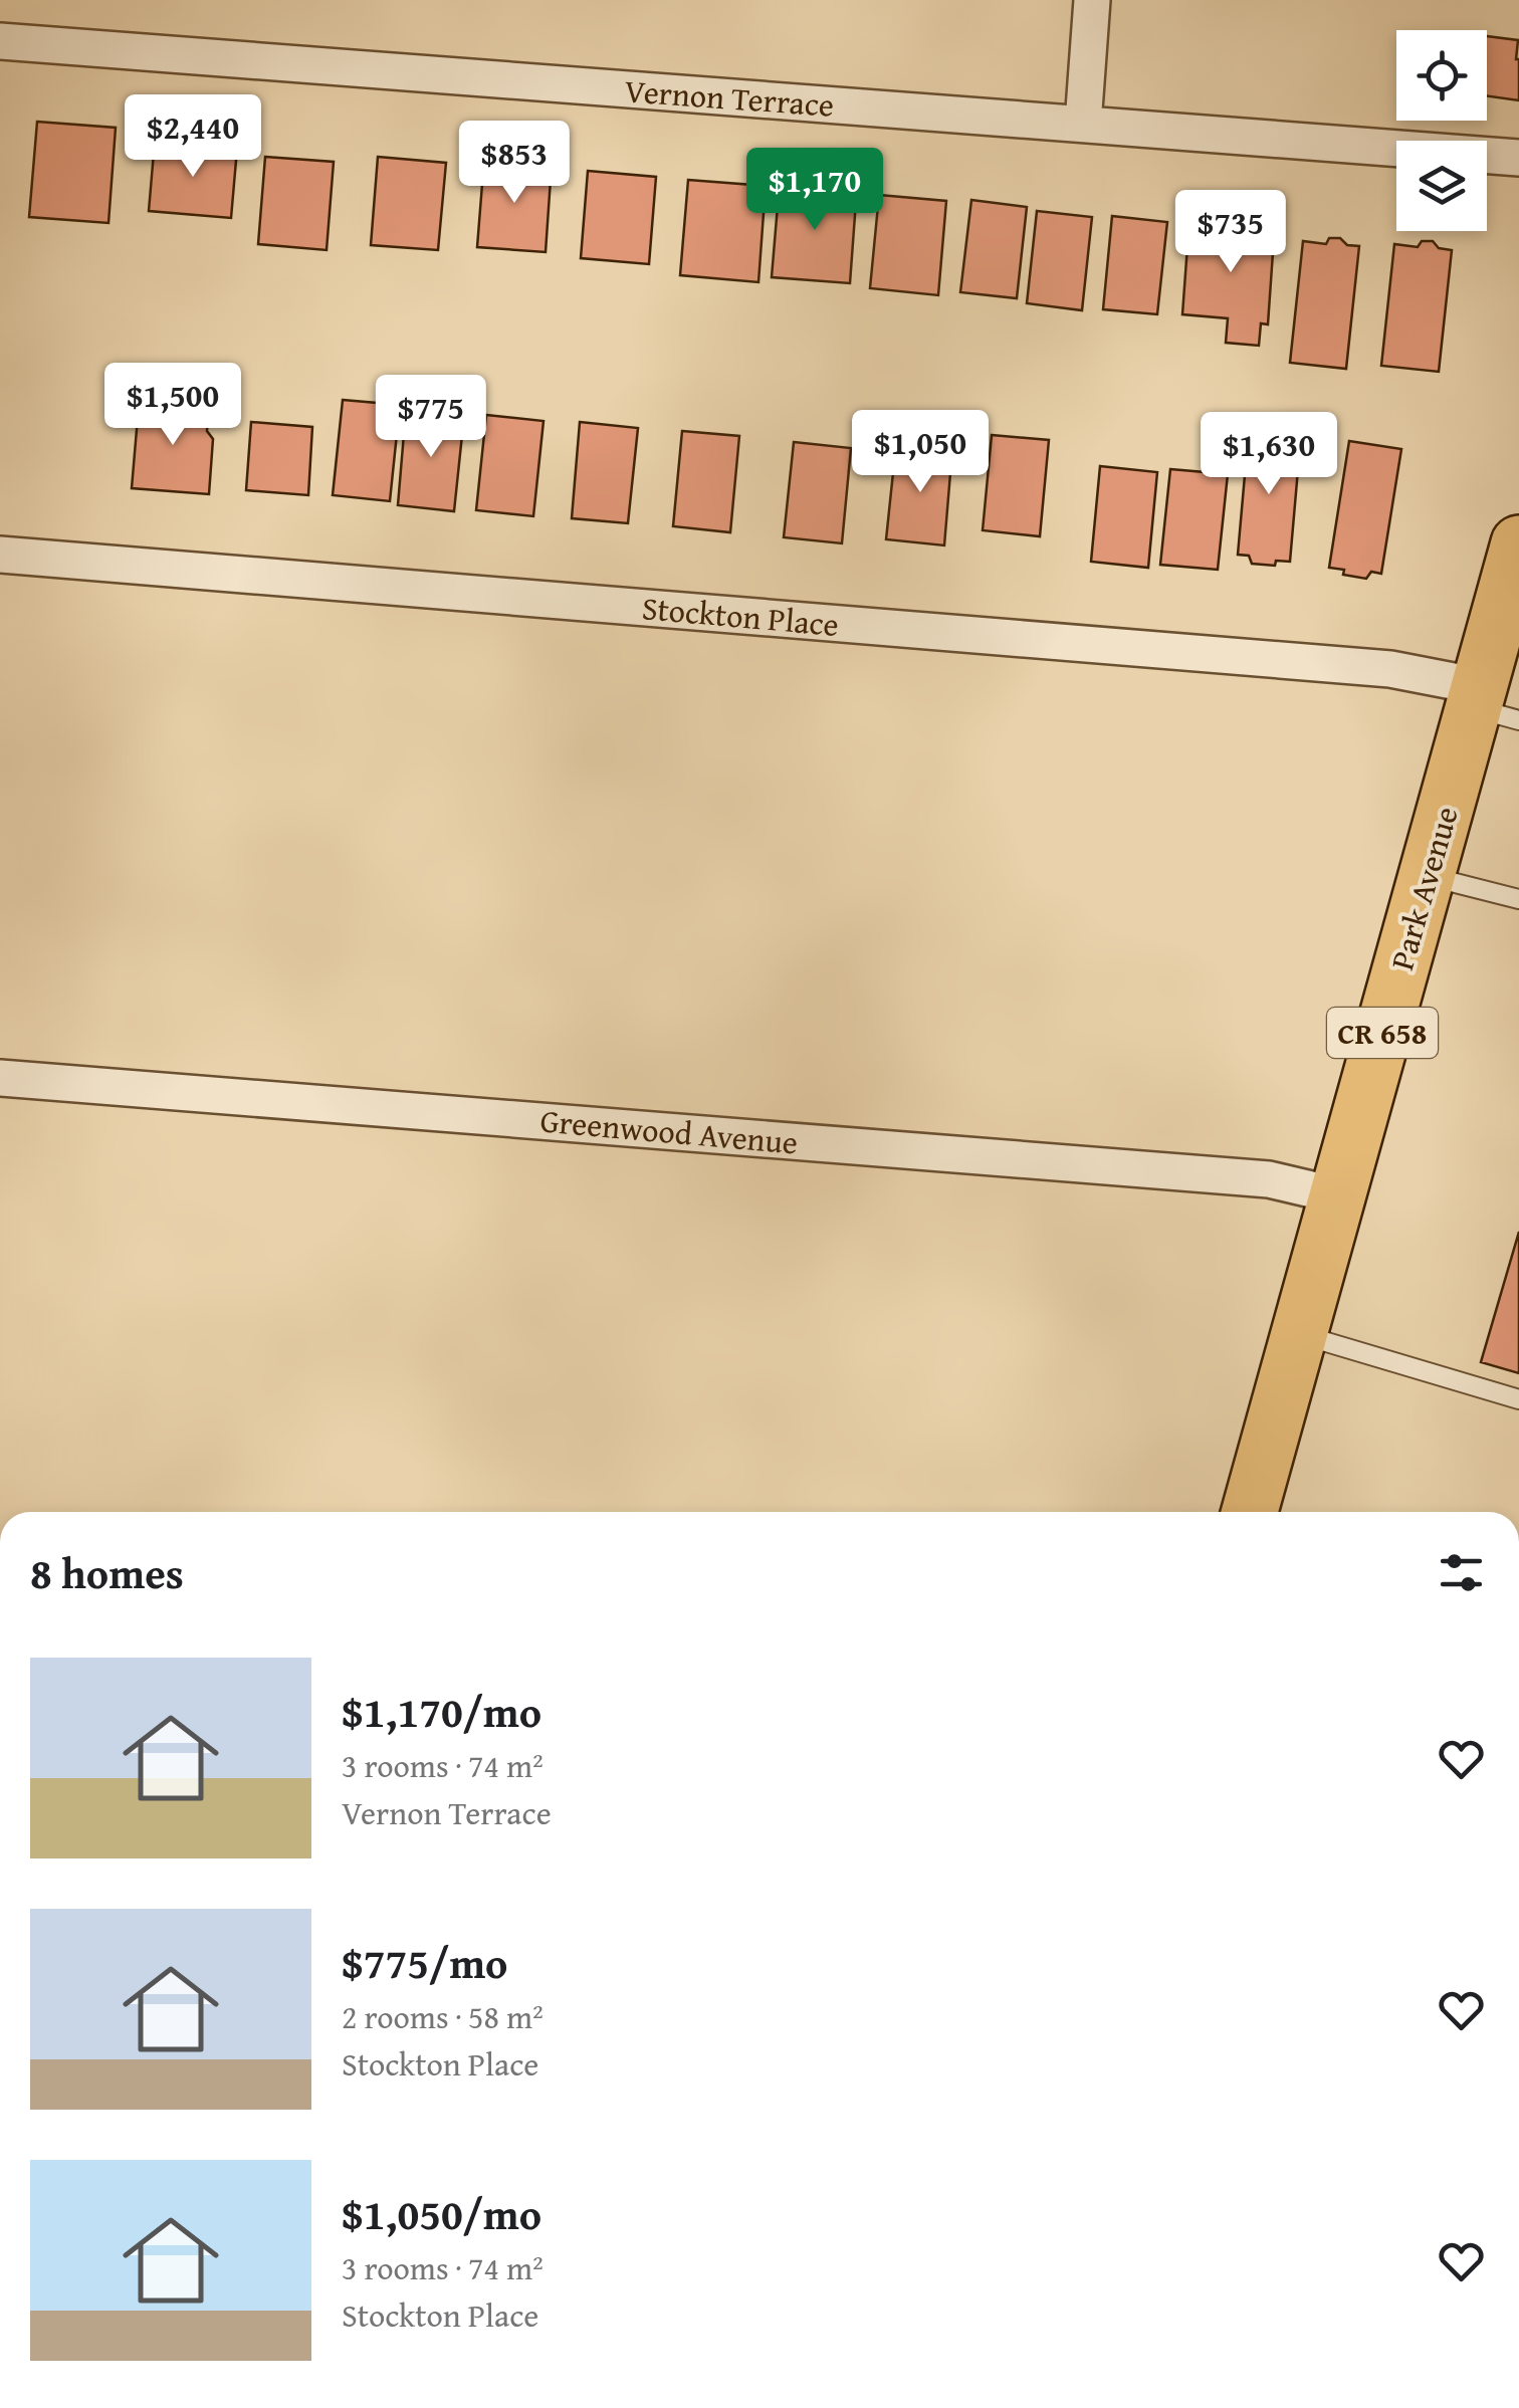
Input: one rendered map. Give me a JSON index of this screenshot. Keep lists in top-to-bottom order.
{
  "streets": {
    "main road": ["Park Avenue", "CR 658"],
    "street": ["Vernon Terrace", "Stockton Place", "Greenwood Avenue"]
  },
  "crossings": [
    ["Stockton Place", "Park Avenue"],
    ["Park Avenue", "Greenwood Avenue"]
  ],
  "page": {
    "price": [
      "$2,440",
      "$853",
      "$1,170",
      "$735",
      "$1,500",
      "$775",
      "$1,050",
      "$1,630"
    ],
    "heading": "8 homes",
    "list": [
      {
        "name": "$1,170/mo",
        "note": "3 rooms · 74 m² · Vernon Terrace"
      },
      {
        "name": "$775/mo",
        "note": "2 rooms · 58 m² · Stockton Place"
      },
      {
        "name": "$1,050/mo",
        "note": "3 rooms · 74 m² · Stockton Place"
      }
    ]
  }
}
